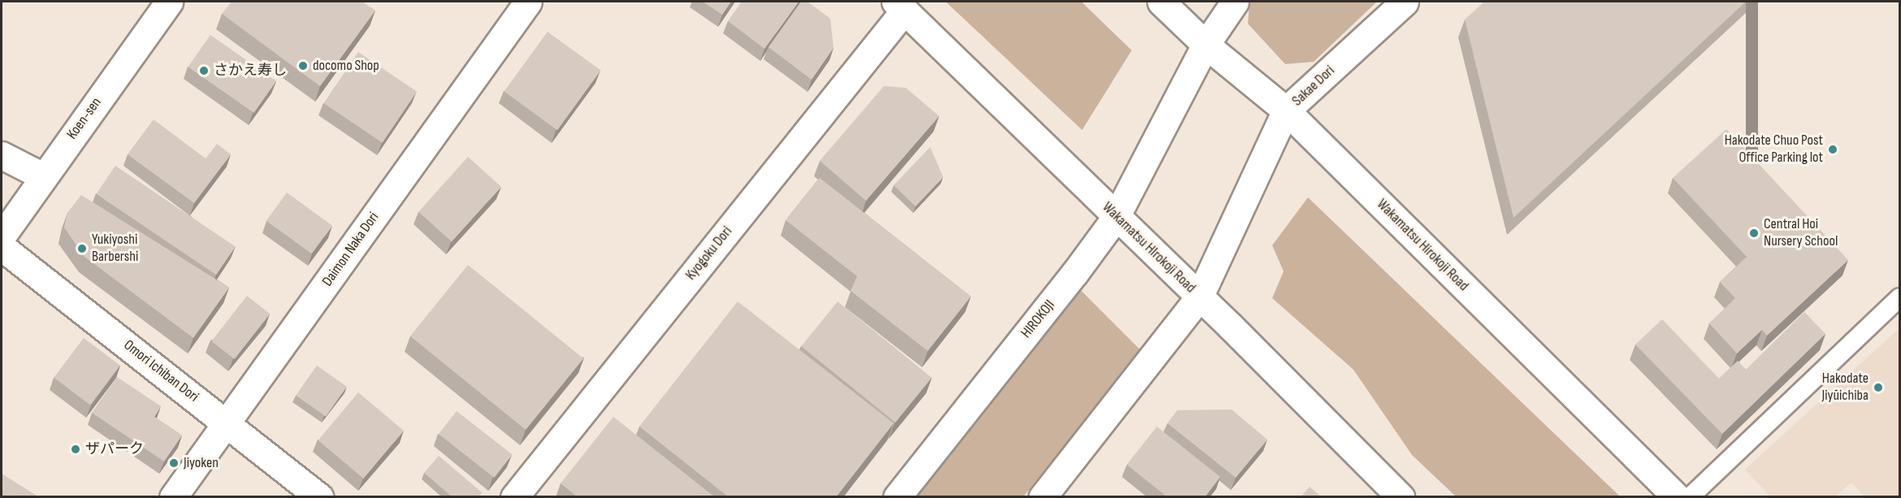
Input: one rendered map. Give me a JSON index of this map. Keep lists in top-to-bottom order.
{
  "streets": {
    "street": [
      "Sakae Dori",
      "Koen-sen",
      "Wakamatsu Hirokoji Road",
      "Wakamatsu HIrokoji Road",
      "Daimon Naka Dori",
      "Kyogoku Dori",
      "HIROKOJI",
      "Omori Ichiban Dori"
    ]
  },
  "crossings": [
    ["Sakae Dori", "Wakamatsu Hirokoji Road"],
    ["Sakae Dori", "Wakamatsu HIrokoji Road"],
    ["Wakamatsu Hirokoji Road", "HIROKOJI"],
    ["Wakamatsu HIrokoji Road", "Kyogoku Dori"],
    ["Wakamatsu HIrokoji Road", "HIROKOJI"],
    ["Daimon Naka Dori", "Omori Ichiban Dori"]
  ],
  "places": [
    "docomo Shop",
    "さかえ寿し",
    "Hakodate Chuo Post Office Parking lot",
    "Central Hoi Nursery School",
    "Yukiyoshi Barbershi",
    "Hakodate Jiyūichiba",
    "ザパーク",
    "Jiyoken"
  ]
}
